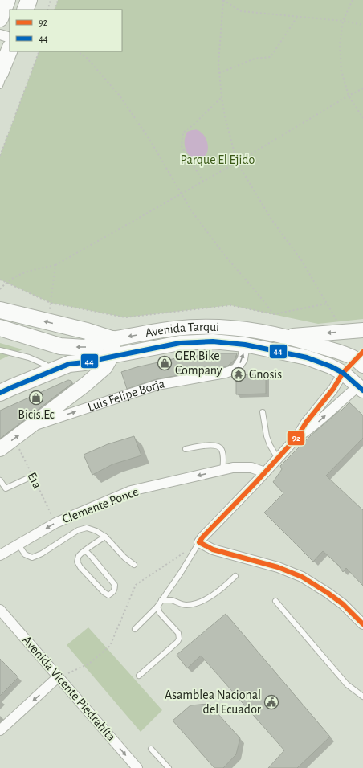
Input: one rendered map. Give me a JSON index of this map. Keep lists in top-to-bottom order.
{
  "streets": {
    "main road": ["Avenida Tarqui", "Luis Felipe Borja"],
    "street": ["Clemente Ponce", "Avenida Vicente Piedrahíta"],
    "path": ["E1a"]
  },
  "crossings": [
    ["Avenida Tarqui", "Luis Felipe Borja"],
    ["Luis Felipe Borja", "E1a"],
    ["E1a", "Clemente Ponce"]
  ],
  "one_way": ["Luis Felipe Borja", "Clemente Ponce", "Avenida Vicente Piedrahíta"],
  "parks": ["Parque El Ejido"],
  "places": {
    "shop": ["GER Bike Company", "Bicis.Ec"],
    "temple": ["Gnosis"],
    "public building": ["Asamblea Nacional del Ecuador"]
  },
  "lines": ["transit line 44", "transit line 92"],
  "legend": ["92", "44"]
}
